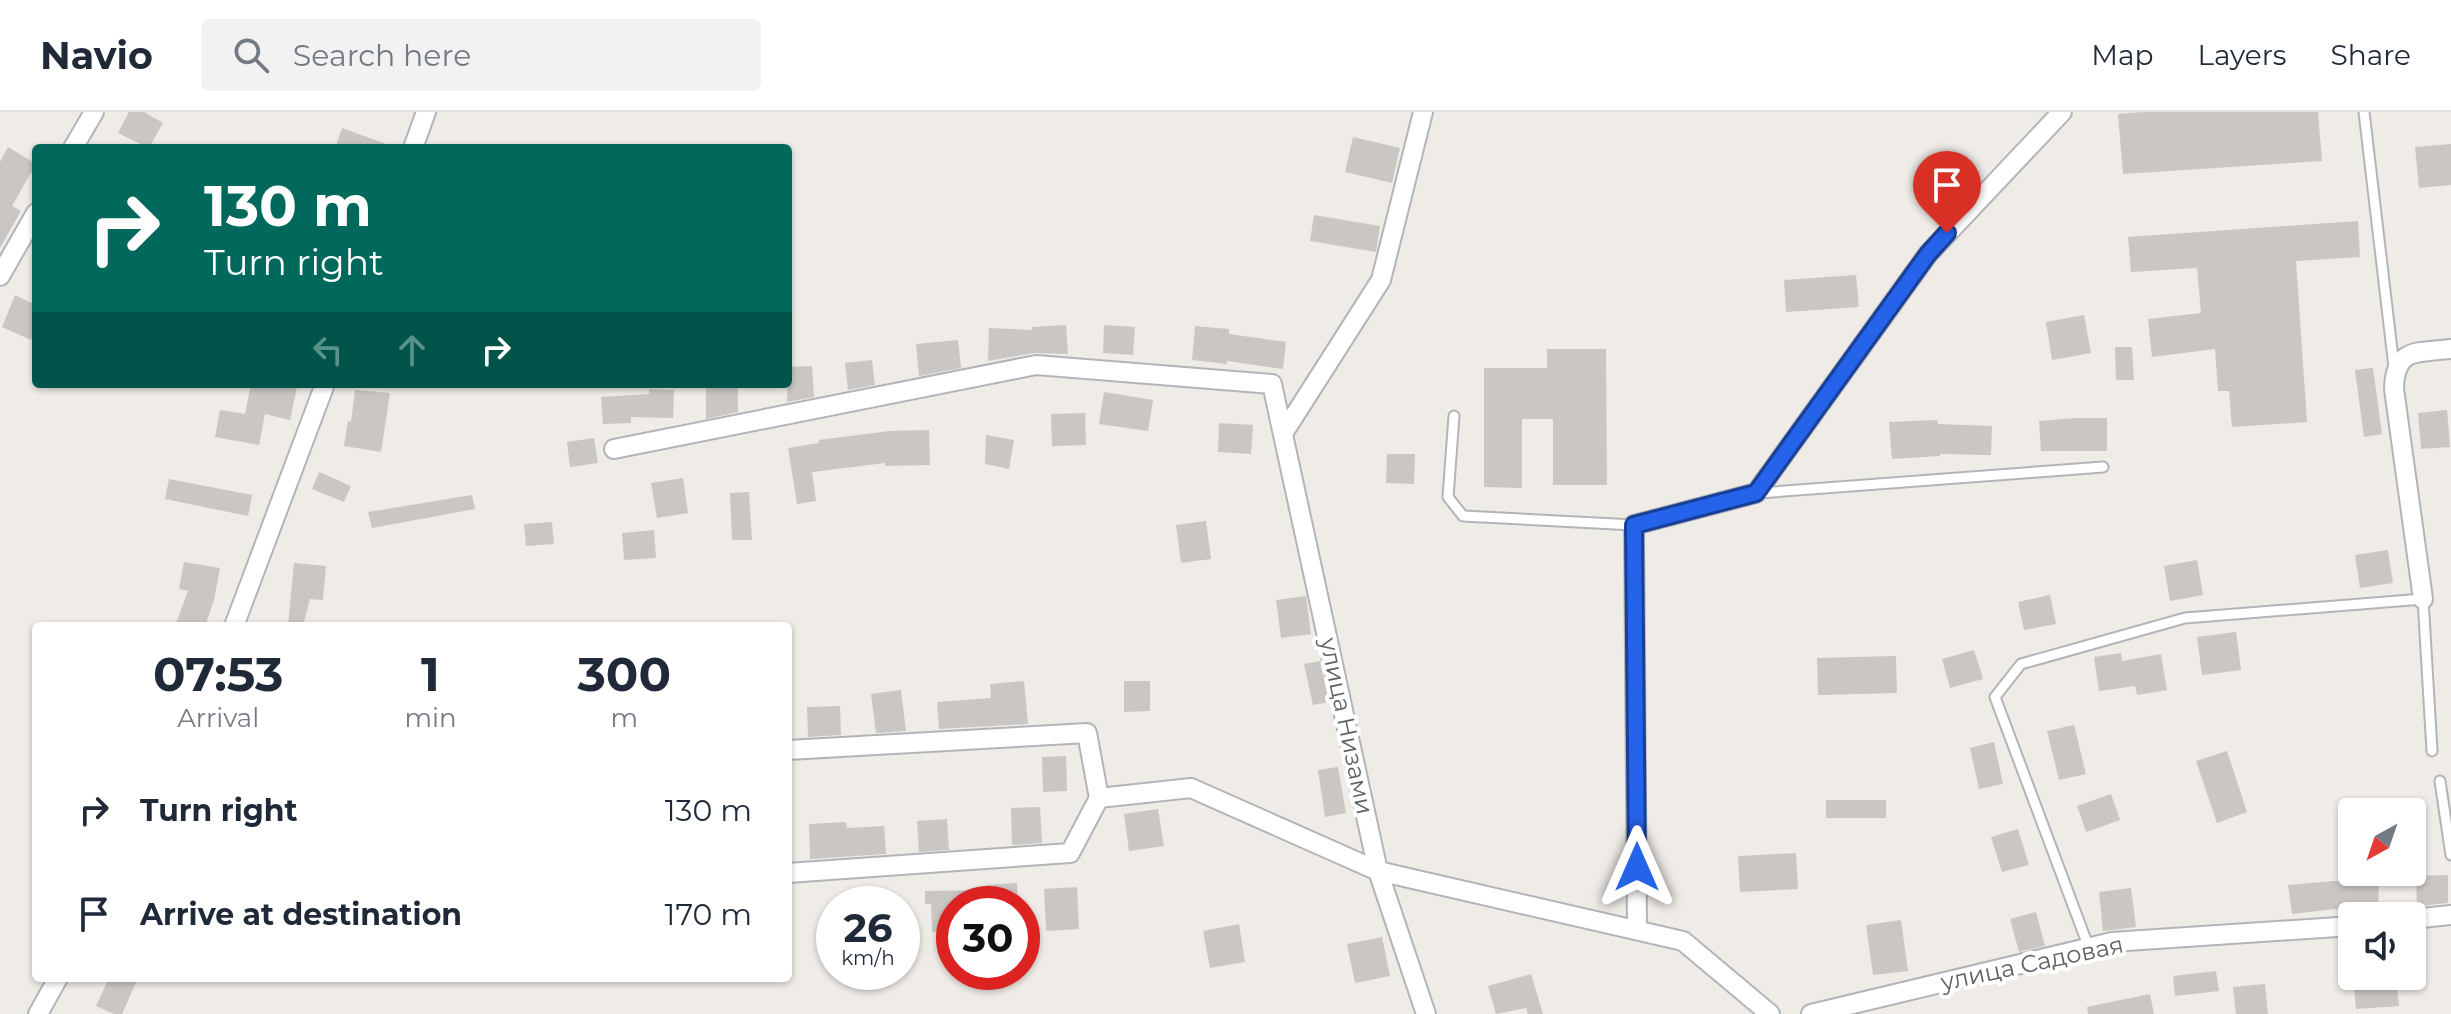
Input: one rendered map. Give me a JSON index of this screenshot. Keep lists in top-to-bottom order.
{
  "streets": {
    "street": ["улица Низами", "улица Садовая"]
  },
  "north": "bottom left",
  "page": {
    "header": "Navio",
    "search": "Search here",
    "nav": ["Map", "Layers", "Share"],
    "turn": ["130 m", "Turn right"],
    "eta": [
      "07:53",
      "Arrival",
      "1",
      "min",
      "300",
      "m"
    ],
    "list": [
      {
        "name": "Turn right",
        "value": "130 m"
      },
      {
        "name": "Arrive at destination",
        "value": "170 m"
      }
    ],
    "speed": "26 km/h",
    "limit": "30"
  }
}
